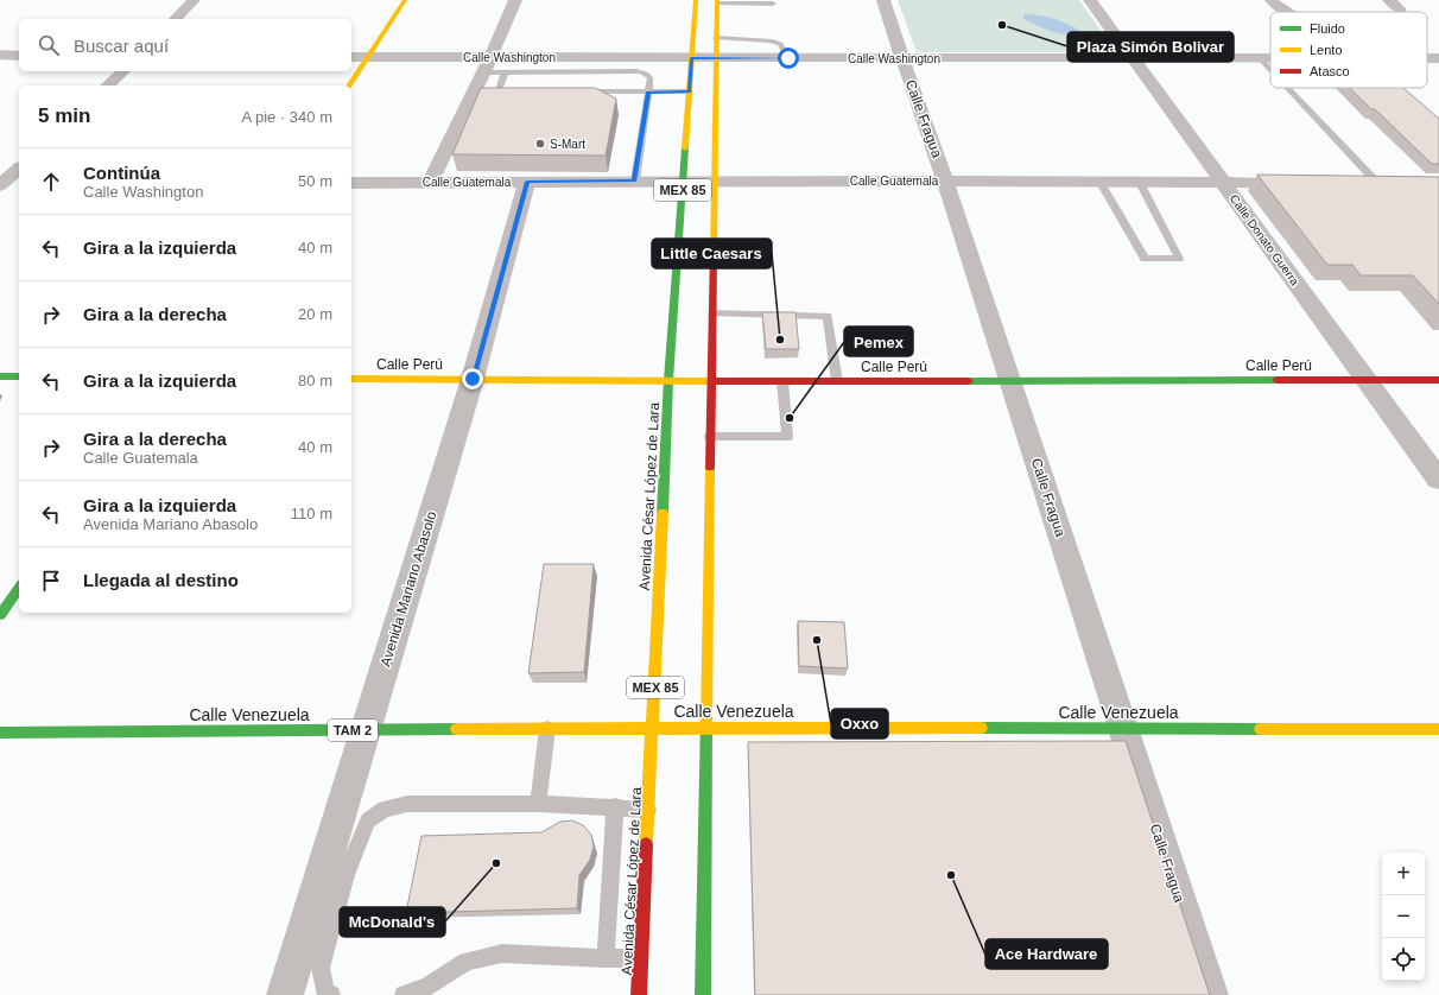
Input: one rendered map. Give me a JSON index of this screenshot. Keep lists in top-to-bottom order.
{
  "streets": {
    "main road": [
      "MEX 85",
      "Calle Perú",
      "Avenida César López de Lara",
      "Calle Venezuela",
      "TAM 2"
    ],
    "street": [
      "Calle Washington",
      "Calle Fragua",
      "Calle Guatemala",
      "Calle Donato Guerra",
      "Avenida Mariano Abasolo"
    ]
  },
  "crossings": [
    ["Calle Washington", "Calle Fragua"],
    ["Calle Washington", "MEX 85"],
    ["Calle Washington", "Calle Donato Guerra"],
    ["Calle Washington", "Avenida César López de Lara"],
    ["Calle Fragua", "Calle Guatemala"],
    ["Calle Fragua", "Calle Perú"],
    ["Calle Fragua", "Calle Venezuela"],
    ["Calle Guatemala", "MEX 85"],
    ["Calle Guatemala", "Calle Donato Guerra"],
    ["Calle Guatemala", "Avenida César López de Lara"],
    ["Calle Guatemala", "Avenida Mariano Abasolo"],
    ["MEX 85", "Calle Perú"],
    ["MEX 85", "Calle Venezuela"],
    ["Calle Donato Guerra", "Calle Perú"],
    ["Calle Perú", "Avenida César López de Lara"],
    ["Calle Perú", "Avenida Mariano Abasolo"],
    ["Avenida César López de Lara", "Calle Venezuela"],
    ["Avenida Mariano Abasolo", "Calle Venezuela"]
  ],
  "places": [
    "Plaza Simón Bolivar",
    "S-Mart",
    "Little Caesars",
    "Pemex",
    "Oxxo",
    "McDonald's",
    "Ace Hardware"
  ],
  "legend": ["Fluido", "Lento", "Atasco"],
  "page": {
    "search": "Buscar aquí",
    "heading": ["5 min", "A pie · 340 m"],
    "list": [
      ["Continúa", "Calle Washington", "50 m"],
      ["Gira a la izquierda", "40 m"],
      ["Gira a la derecha", "20 m"],
      ["Gira a la izquierda", "80 m"],
      ["Gira a la derecha", "Calle Guatemala", "40 m"],
      ["Gira a la izquierda", "Avenida Mariano Abasolo", "110 m"],
      "Llegada al destino"
    ],
    "map_buttons": ["+", "−"]
  }
}
